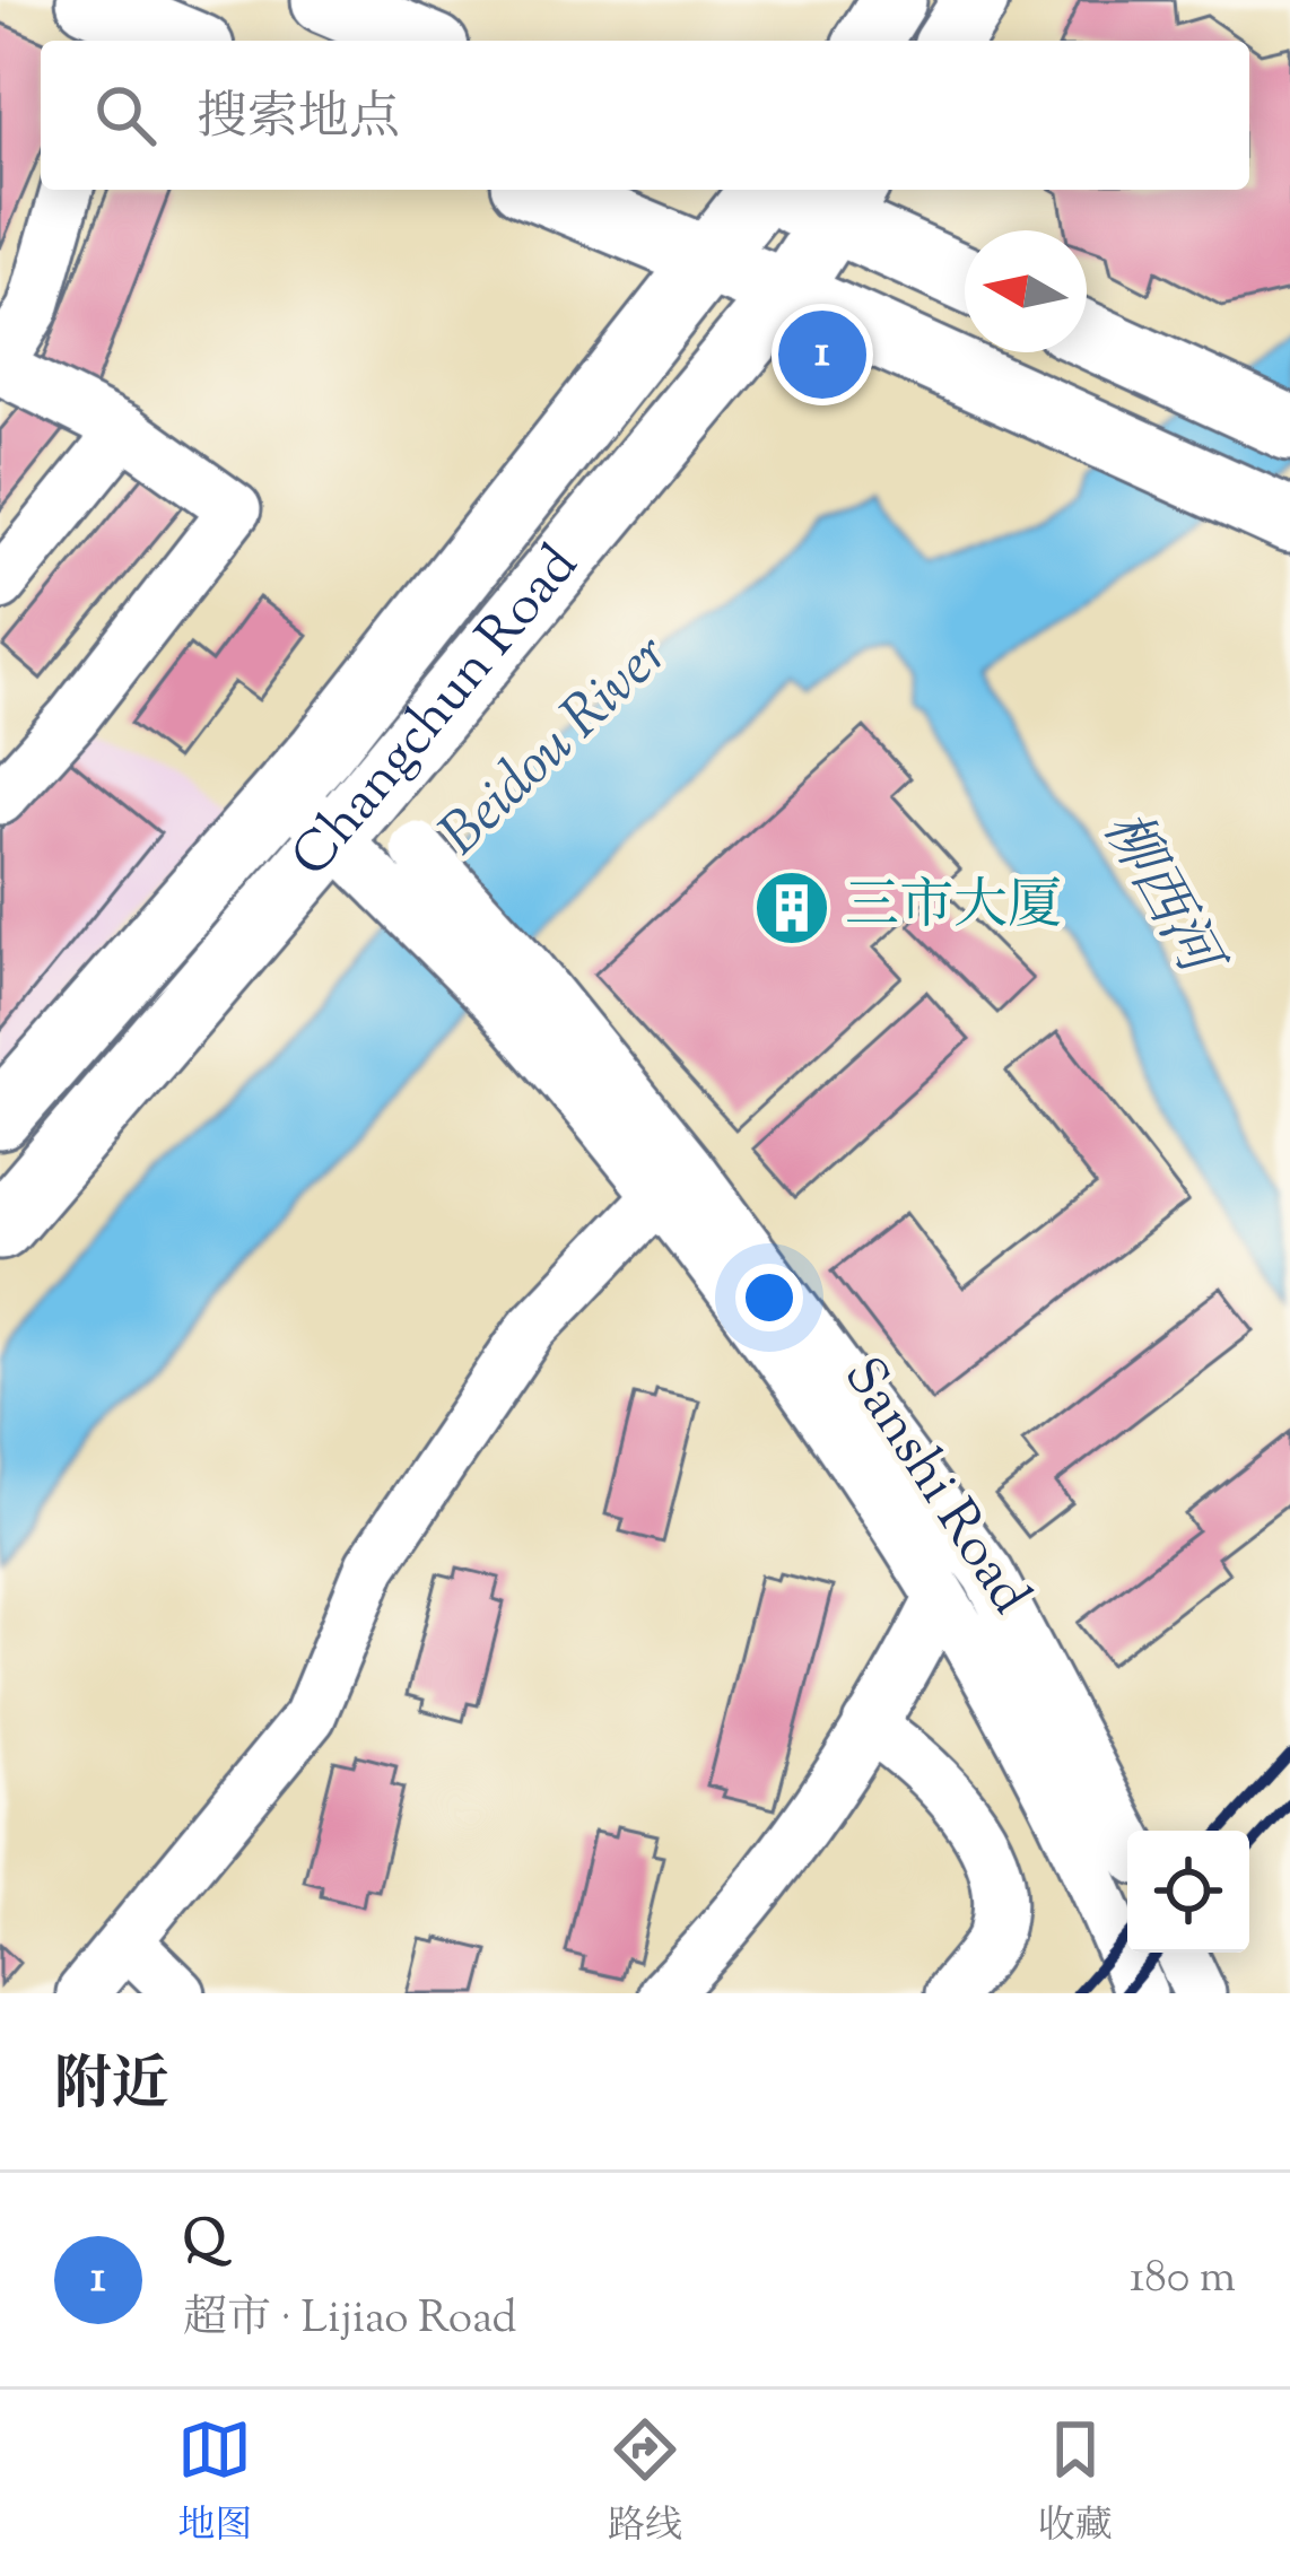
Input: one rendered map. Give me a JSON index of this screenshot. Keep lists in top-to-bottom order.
{
  "streets": {
    "main road": ["Changchun Road"],
    "street": ["Sanshi Road"]
  },
  "crossings": [
    ["Changchun Road", "Sanshi Road"]
  ],
  "water": ["Beidou River", "柳西河"],
  "places": {
    "building": ["三市大厦"]
  },
  "north": "left",
  "page": {
    "search": "搜索地点",
    "pins": "1",
    "heading": "附近",
    "list": [
      {
        "mark": "1",
        "name": "Q",
        "note": "超市 · Lijiao Road",
        "value": "180 m"
      }
    ],
    "nav": ["地图", "路线", "收藏"]
  }
}
